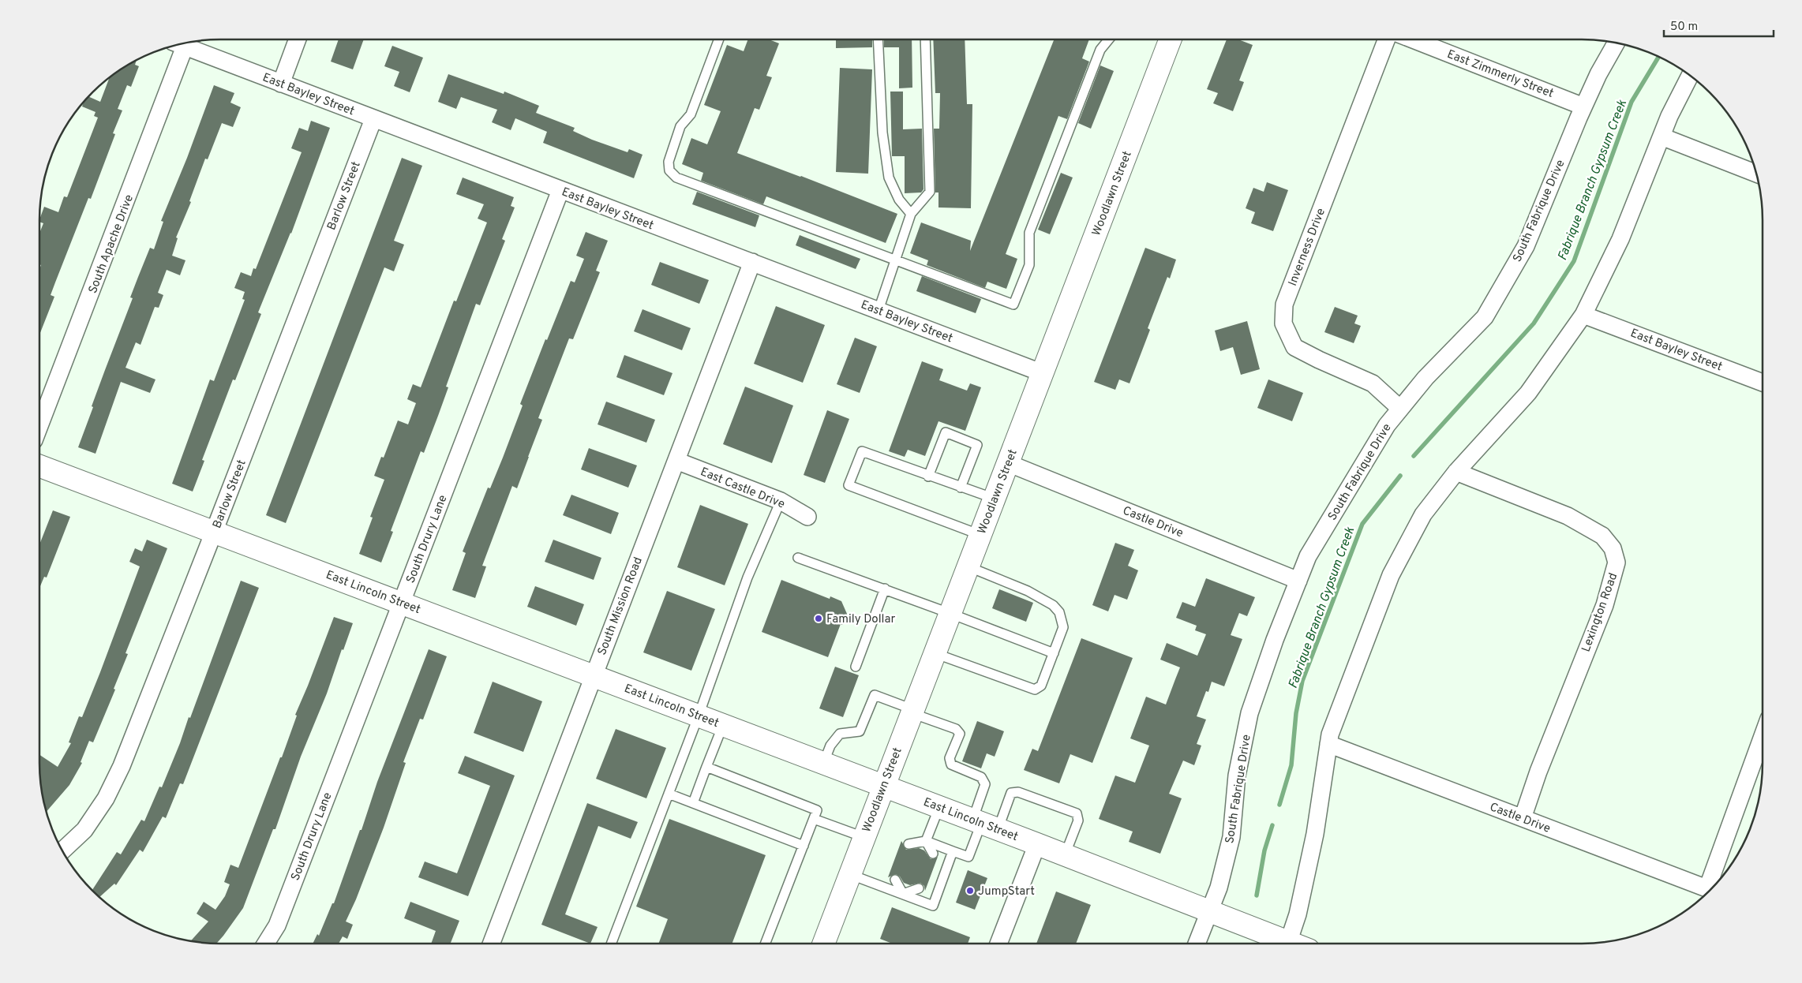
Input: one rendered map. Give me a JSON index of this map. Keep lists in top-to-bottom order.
{
  "streets": {
    "street": [
      "East Zimmerly Street",
      "East Bayley Street",
      "Woodlawn Street",
      "Barlow Street",
      "South Fabrique Drive",
      "South Apache Drive",
      "Inverness Drive",
      "East Castle Drive",
      "Castle Drive",
      "South Drury Lane",
      "East Lincoln Street",
      "South Mission Road",
      "Lexington Road"
    ]
  },
  "crossings": [
    ["East Zimmerly Street", "South Fabrique Drive"],
    ["East Bayley Street", "Woodlawn Street"],
    ["East Bayley Street", "Barlow Street"],
    ["East Bayley Street", "South Apache Drive"],
    ["East Bayley Street", "South Drury Lane"],
    ["East Bayley Street", "South Mission Road"],
    ["Woodlawn Street", "Castle Drive"],
    ["Woodlawn Street", "East Lincoln Street"],
    ["Barlow Street", "East Lincoln Street"],
    ["South Fabrique Drive", "Inverness Drive"],
    ["South Fabrique Drive", "Castle Drive"],
    ["South Fabrique Drive", "East Lincoln Street"],
    ["East Castle Drive", "South Mission Road"],
    ["Castle Drive", "Lexington Road"],
    ["South Drury Lane", "East Lincoln Street"],
    ["East Lincoln Street", "South Mission Road"]
  ],
  "water": ["Fabrique Branch Gypsum Creek"],
  "places": ["Family Dollar", "JumpStart"],
  "scale_bar": "50 m"
}
